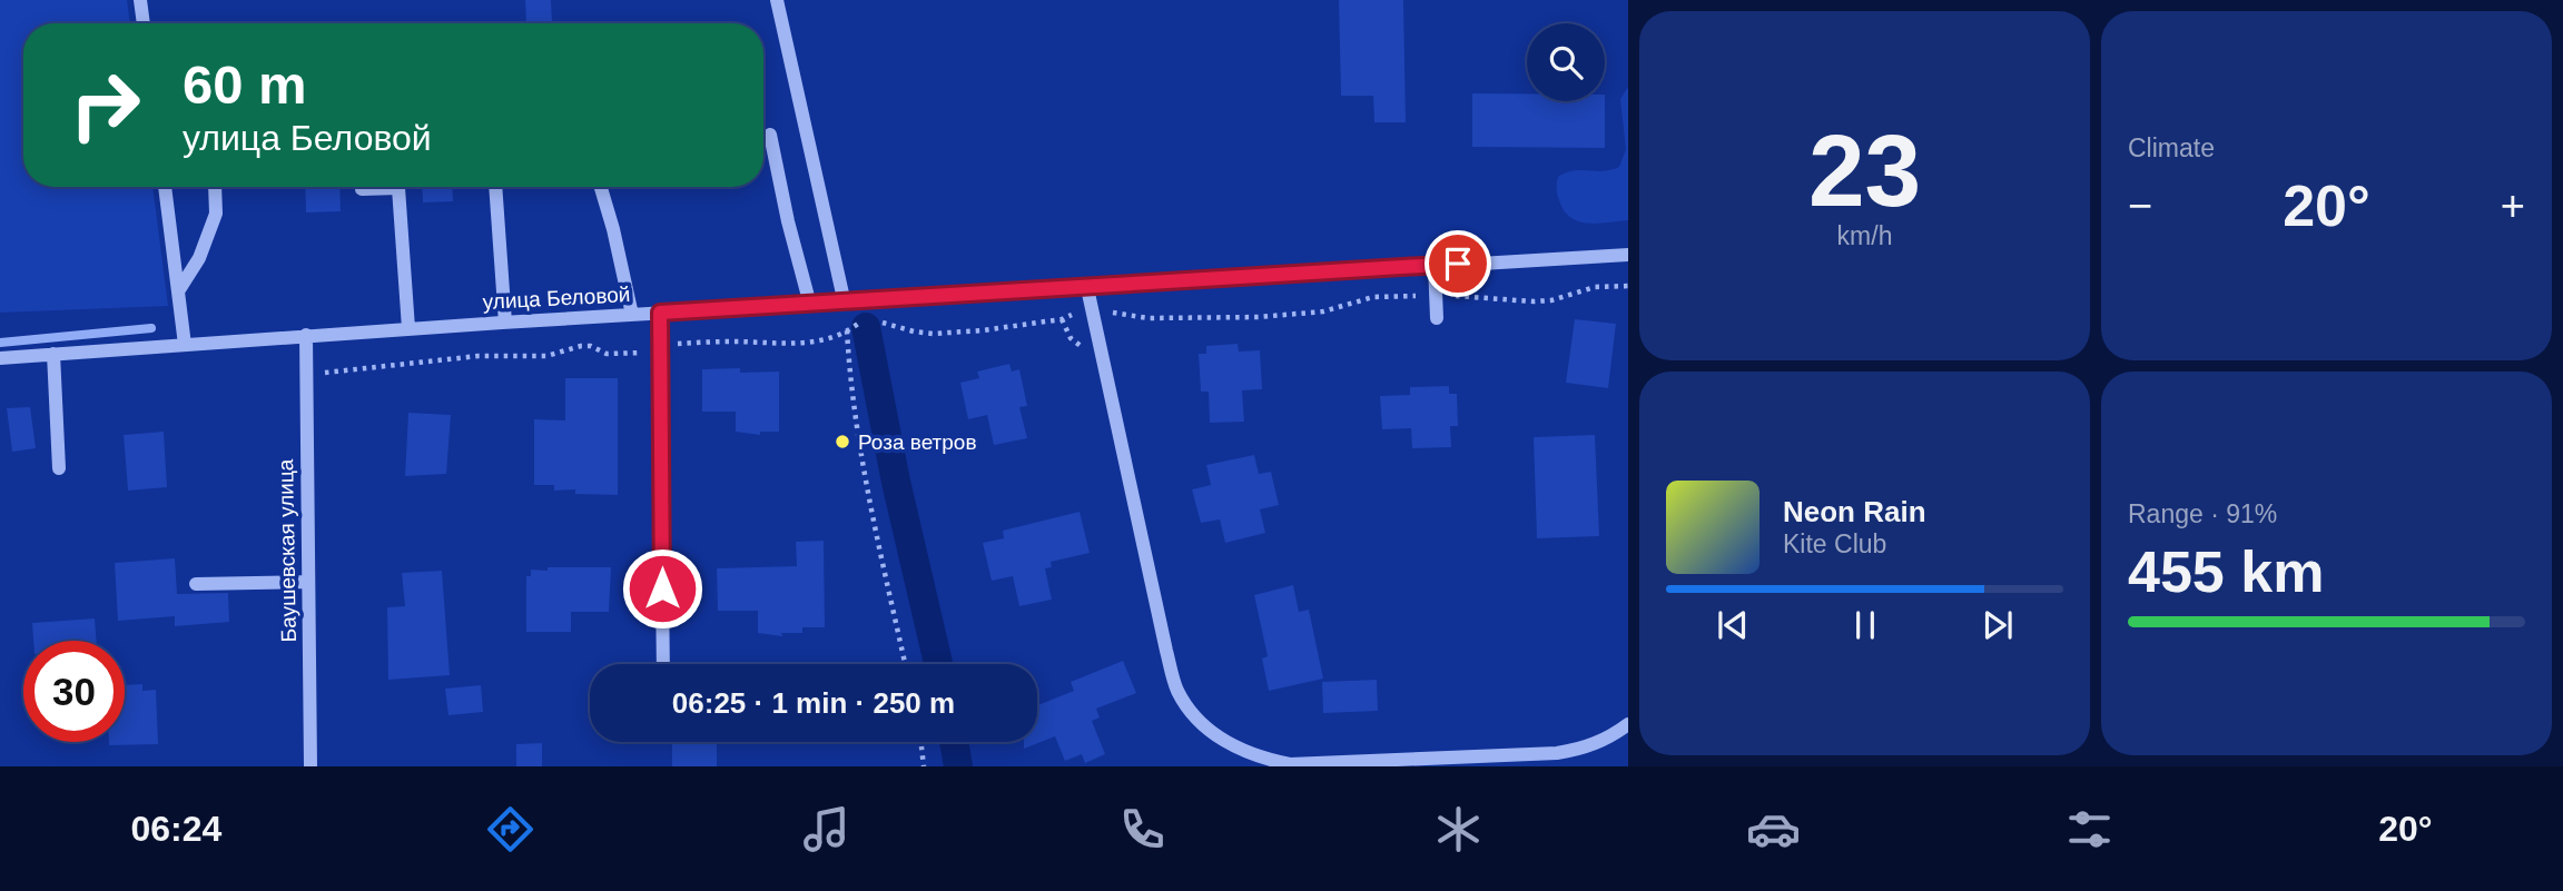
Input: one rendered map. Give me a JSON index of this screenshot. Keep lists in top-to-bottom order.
{
  "streets": {
    "street": ["улица Беловой", "Баушевская улица"]
  },
  "crossings": [
    ["улица Беловой", "Баушевская улица"]
  ],
  "places": ["Роза ветров"],
  "page": {
    "tile": [
      ["23", "km/h"],
      "Climate",
      ["Range · 91%", "455 km"]
    ],
    "turn": ["60 m", "улица Беловой"],
    "heat": ["−", "20°", "+"],
    "song": ["Neon Rain", "Kite Club"],
    "limit": "30",
    "trip": "06:25 · 1 min · 250 m",
    "tabs": ["06:24", "20°"]
  }
}
